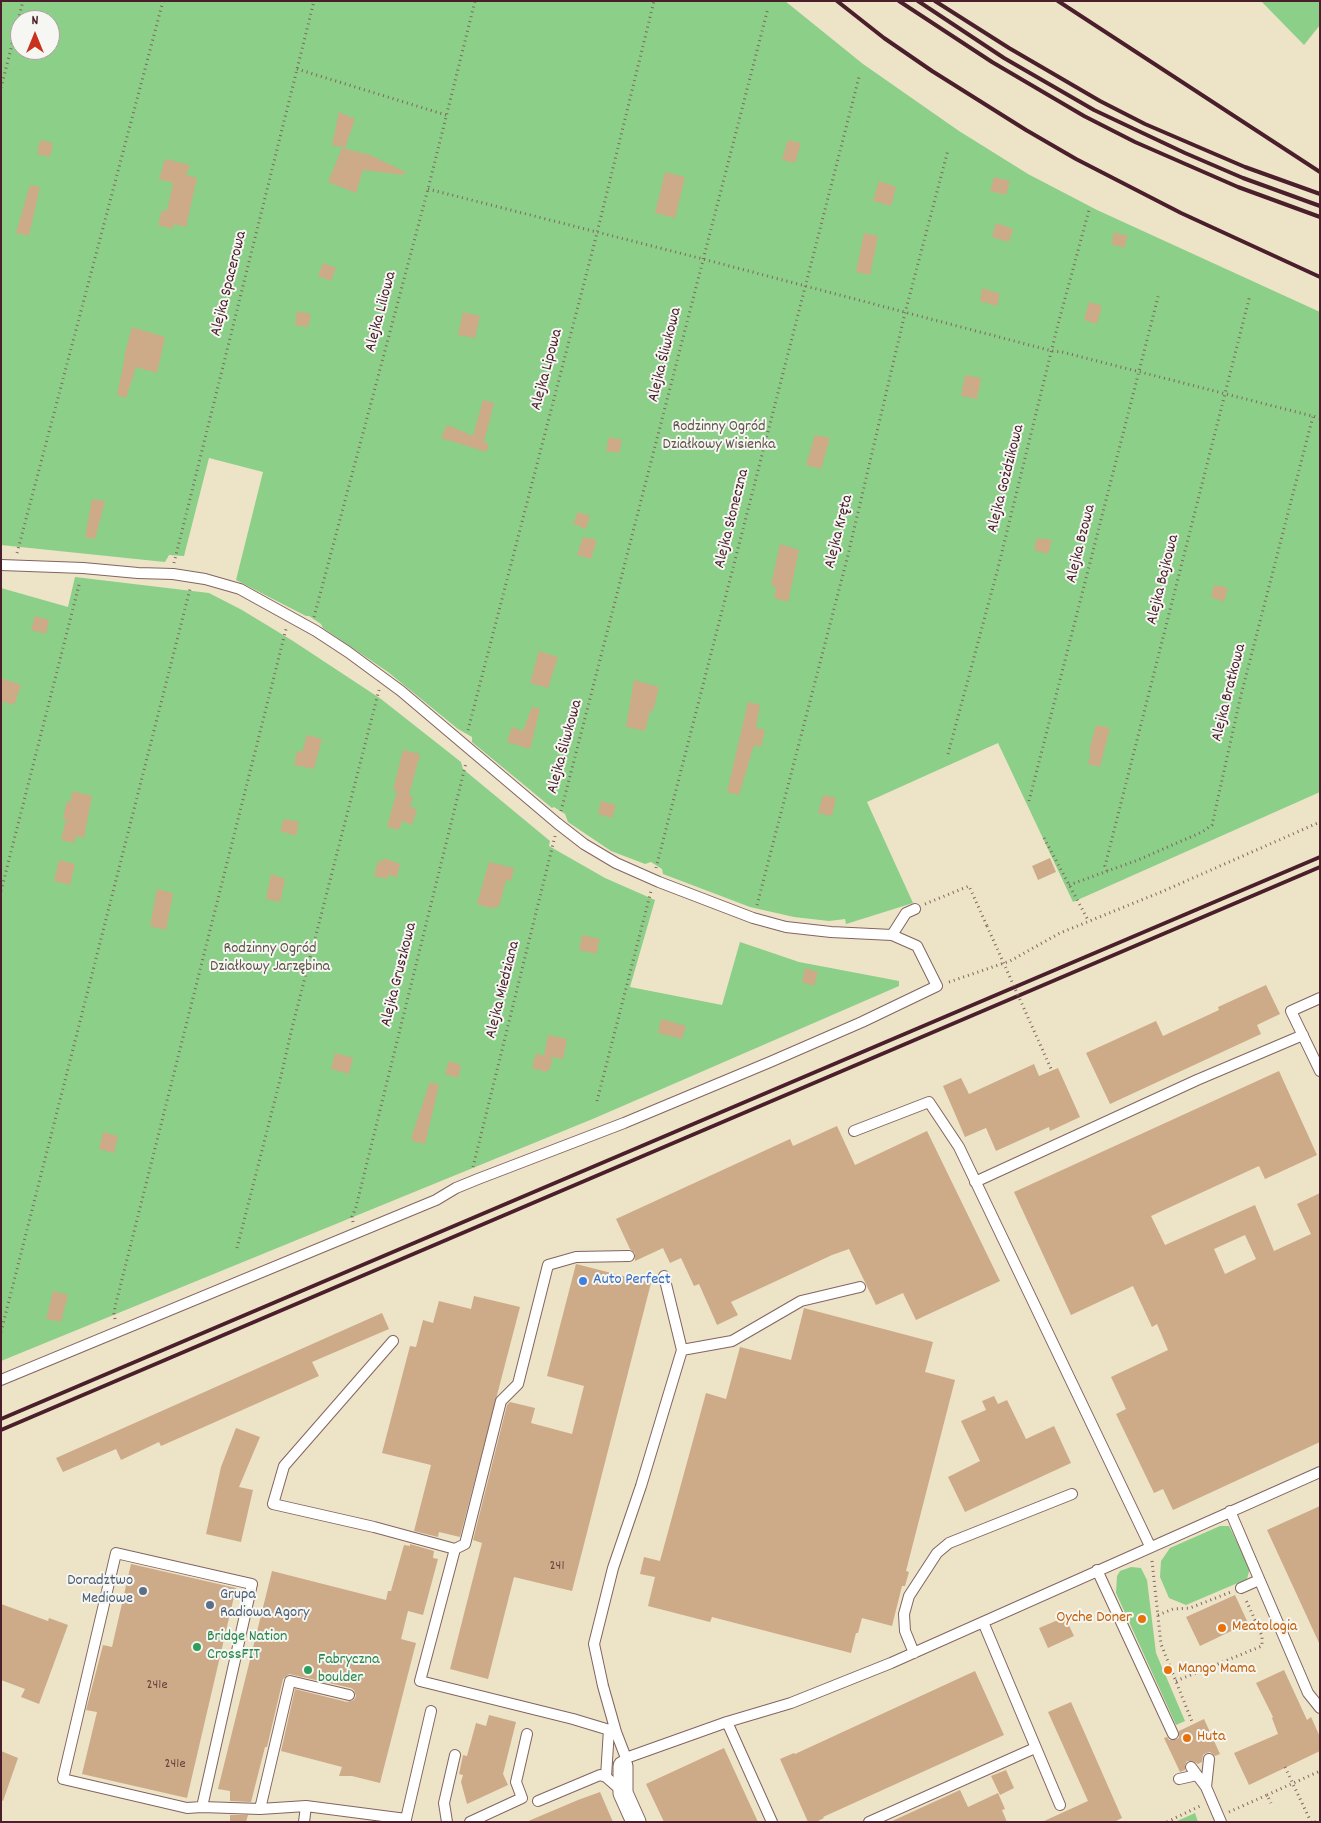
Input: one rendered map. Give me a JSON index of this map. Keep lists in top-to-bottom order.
{
  "streets": {
    "path": [
      "Alejka Spacerowa",
      "Alejka Liliowa",
      "Alejka Śliwkowa",
      "Alejka Lipowa",
      "Alejka Gożdzikowa",
      "Alejka Słoneczna",
      "Alejka Kręta",
      "Alejka Bzowa",
      "Alejka Bajkowa",
      "Alejka Bratkowa",
      "Alejka Gruszkowa",
      "Alejka Miedziana"
    ]
  },
  "crossings": [
    ["Alejka Śliwkowa", "Alejka Miedziana"],
    ["Alejka Lipowa", "Alejka Gruszkowa"],
    ["Alejka Bajkowa", "Alejka Bratkowa"]
  ],
  "parks": ["Rodzinny Ogród Działkowy Wisienka", "Rodzinny Ogród Działkowy Jarzębina"],
  "places": [
    "Auto Perfect",
    "Doradztwo Mediowe",
    "Grupa Radiowa Agory",
    "Oyche Doner",
    "Meatologia",
    "Bridge Nation CrossFIT",
    "Fabryczna boulder",
    "Mango Mama",
    "Huta"
  ],
  "house_numbers": ["241", "241e", "241e"],
  "north": "top"
}
